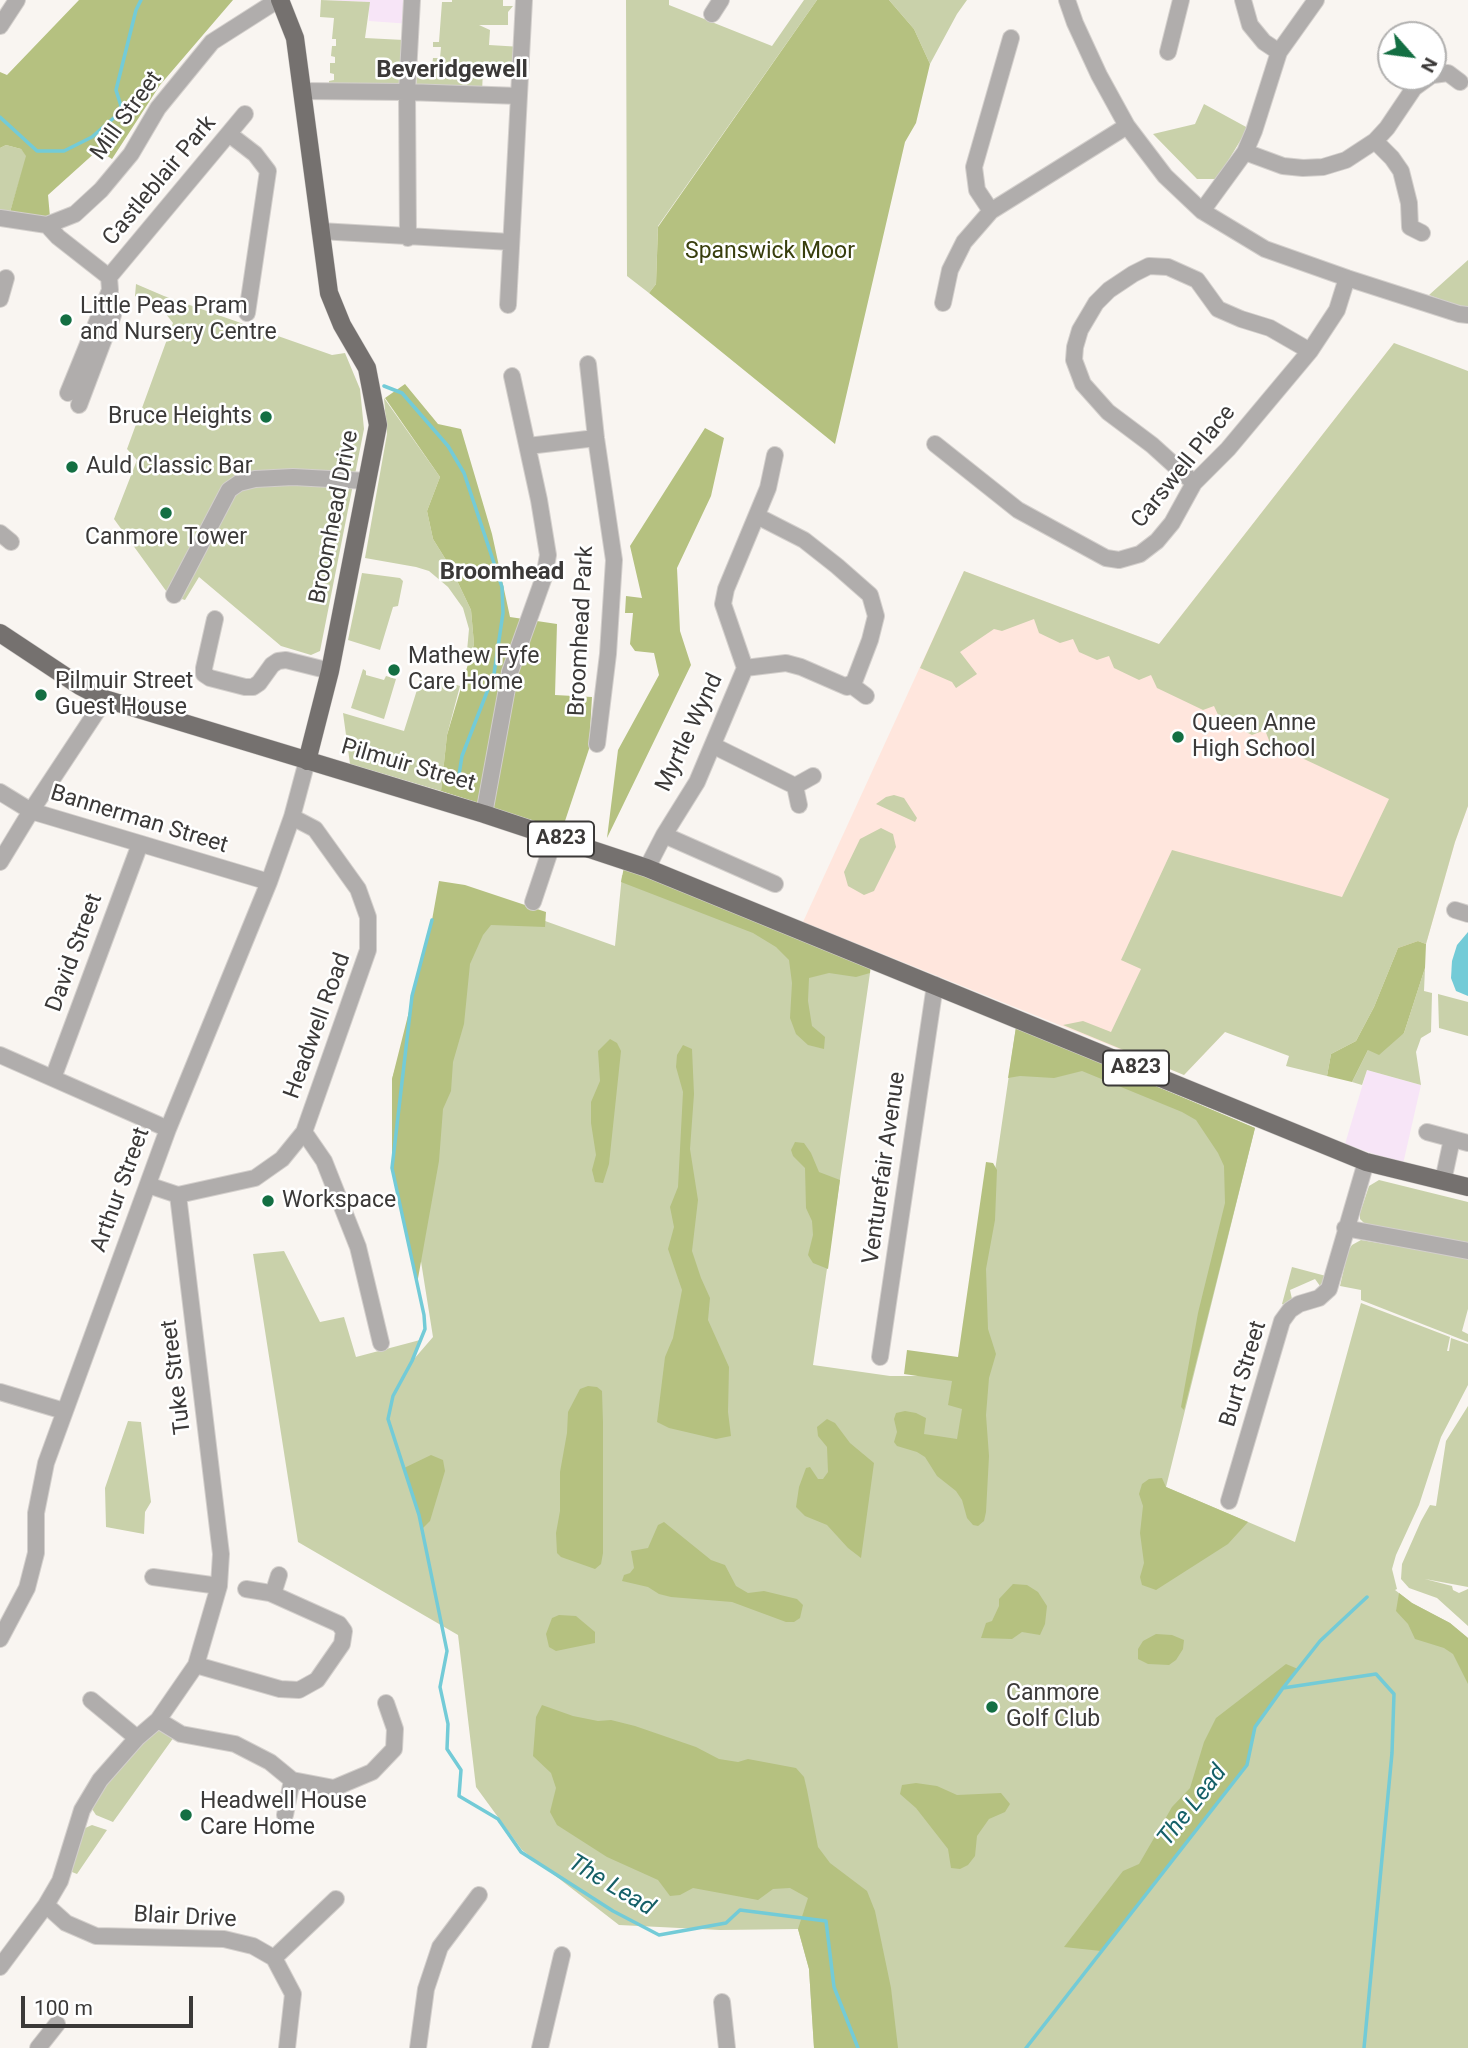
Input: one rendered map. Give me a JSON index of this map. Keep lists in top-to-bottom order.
{
  "streets": {
    "main road": ["Broomhead Drive", "Pilmuir Street", "A823"],
    "street": [
      "Mill Street",
      "Castleblair Park",
      "Carswell Place",
      "Broomhead Park",
      "Myrtle Wynd",
      "Bannerman Street",
      "David Street",
      "Headwell Road",
      "Venturefair Avenue",
      "Arthur Street",
      "Burt Street",
      "Tuke Street",
      "Blair Drive"
    ]
  },
  "crossings": [
    ["Mill Street", "Broomhead Drive"],
    ["Broomhead Drive", "Pilmuir Street"],
    ["Broomhead Drive", "Arthur Street"],
    ["Broomhead Park", "Pilmuir Street"],
    ["Myrtle Wynd", "Pilmuir Street"],
    ["Pilmuir Street", "A823"],
    ["Pilmuir Street", "Venturefair Avenue"],
    ["Pilmuir Street", "Arthur Street"],
    ["Bannerman Street", "David Street"],
    ["Bannerman Street", "Arthur Street"],
    ["A823", "Venturefair Avenue"],
    ["A823", "Burt Street"],
    ["Headwell Road", "Arthur Street"],
    ["Headwell Road", "Tuke Street"],
    ["Tuke Street", "Blair Drive"]
  ],
  "districts": ["Beveridgewell", "Broomhead"],
  "water": ["The Lead"],
  "parks": ["Spanswick Moor"],
  "places": [
    "Little Peas Pram and Nursery Centre",
    "Bruce Heights",
    "Auld Classic Bar",
    "Canmore Tower",
    "Mathew Fyfe Care Home",
    "Pilmuir Street Guest House",
    "Queen Anne High School",
    "Workspace",
    "Canmore Golf Club",
    "Headwell House Care Home"
  ],
  "scale_bar": "100 m",
  "north": "bottom right"
}
